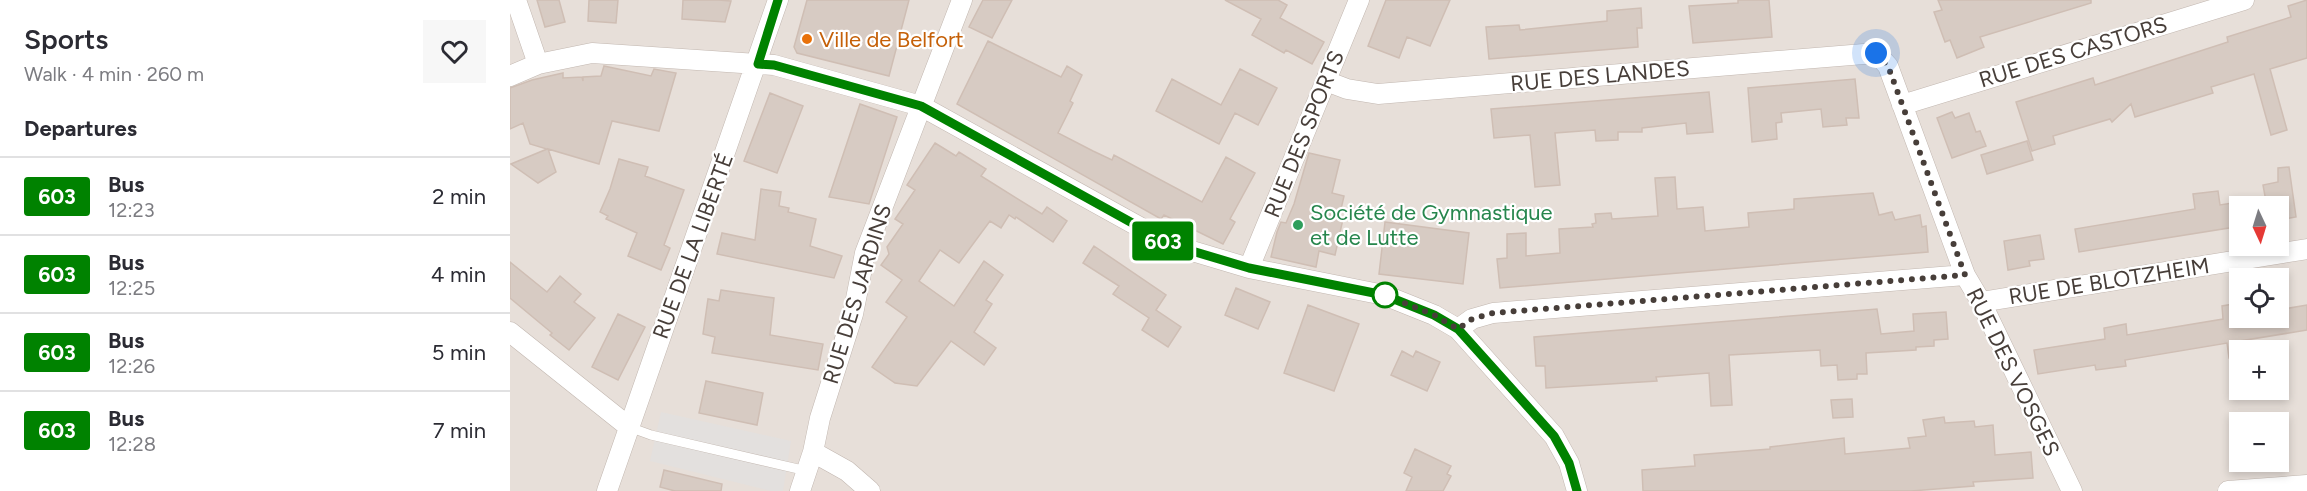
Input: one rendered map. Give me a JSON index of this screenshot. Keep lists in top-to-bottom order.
{
  "streets": {
    "street": [
      "RUE DES CASTORS",
      "RUE DES LANDES",
      "RUE DES SPORTS",
      "RUE DE LA LIBERTÉ",
      "RUE DE BLOTZHEIM",
      "RUE DES JARDINS",
      "RUE DES VOSGES"
    ]
  },
  "crossings": [
    ["RUE DES CASTORS", "RUE DES VOSGES"],
    ["RUE DES LANDES", "RUE DES SPORTS"],
    ["RUE DES LANDES", "RUE DES VOSGES"],
    ["RUE DE BLOTZHEIM", "RUE DES VOSGES"]
  ],
  "places": ["Ville de Belfort", "Société de Gymnastique et de Lutte"],
  "lines": ["bus line 603"],
  "north": "bottom",
  "page": {
    "heading": [
      ["Sports", "Walk · 4 min · 260 m"],
      "Departures"
    ],
    "on_map": "603",
    "list": [
      {
        "mark": "603",
        "name": "Bus",
        "note": "12:23",
        "value": "2 min"
      },
      {
        "mark": "603",
        "name": "Bus",
        "note": "12:25",
        "value": "4 min"
      },
      {
        "mark": "603",
        "name": "Bus",
        "note": "12:26",
        "value": "5 min"
      },
      {
        "mark": "603",
        "name": "Bus",
        "note": "12:28",
        "value": "7 min"
      }
    ],
    "map_buttons": ["+", "−"]
  }
}
